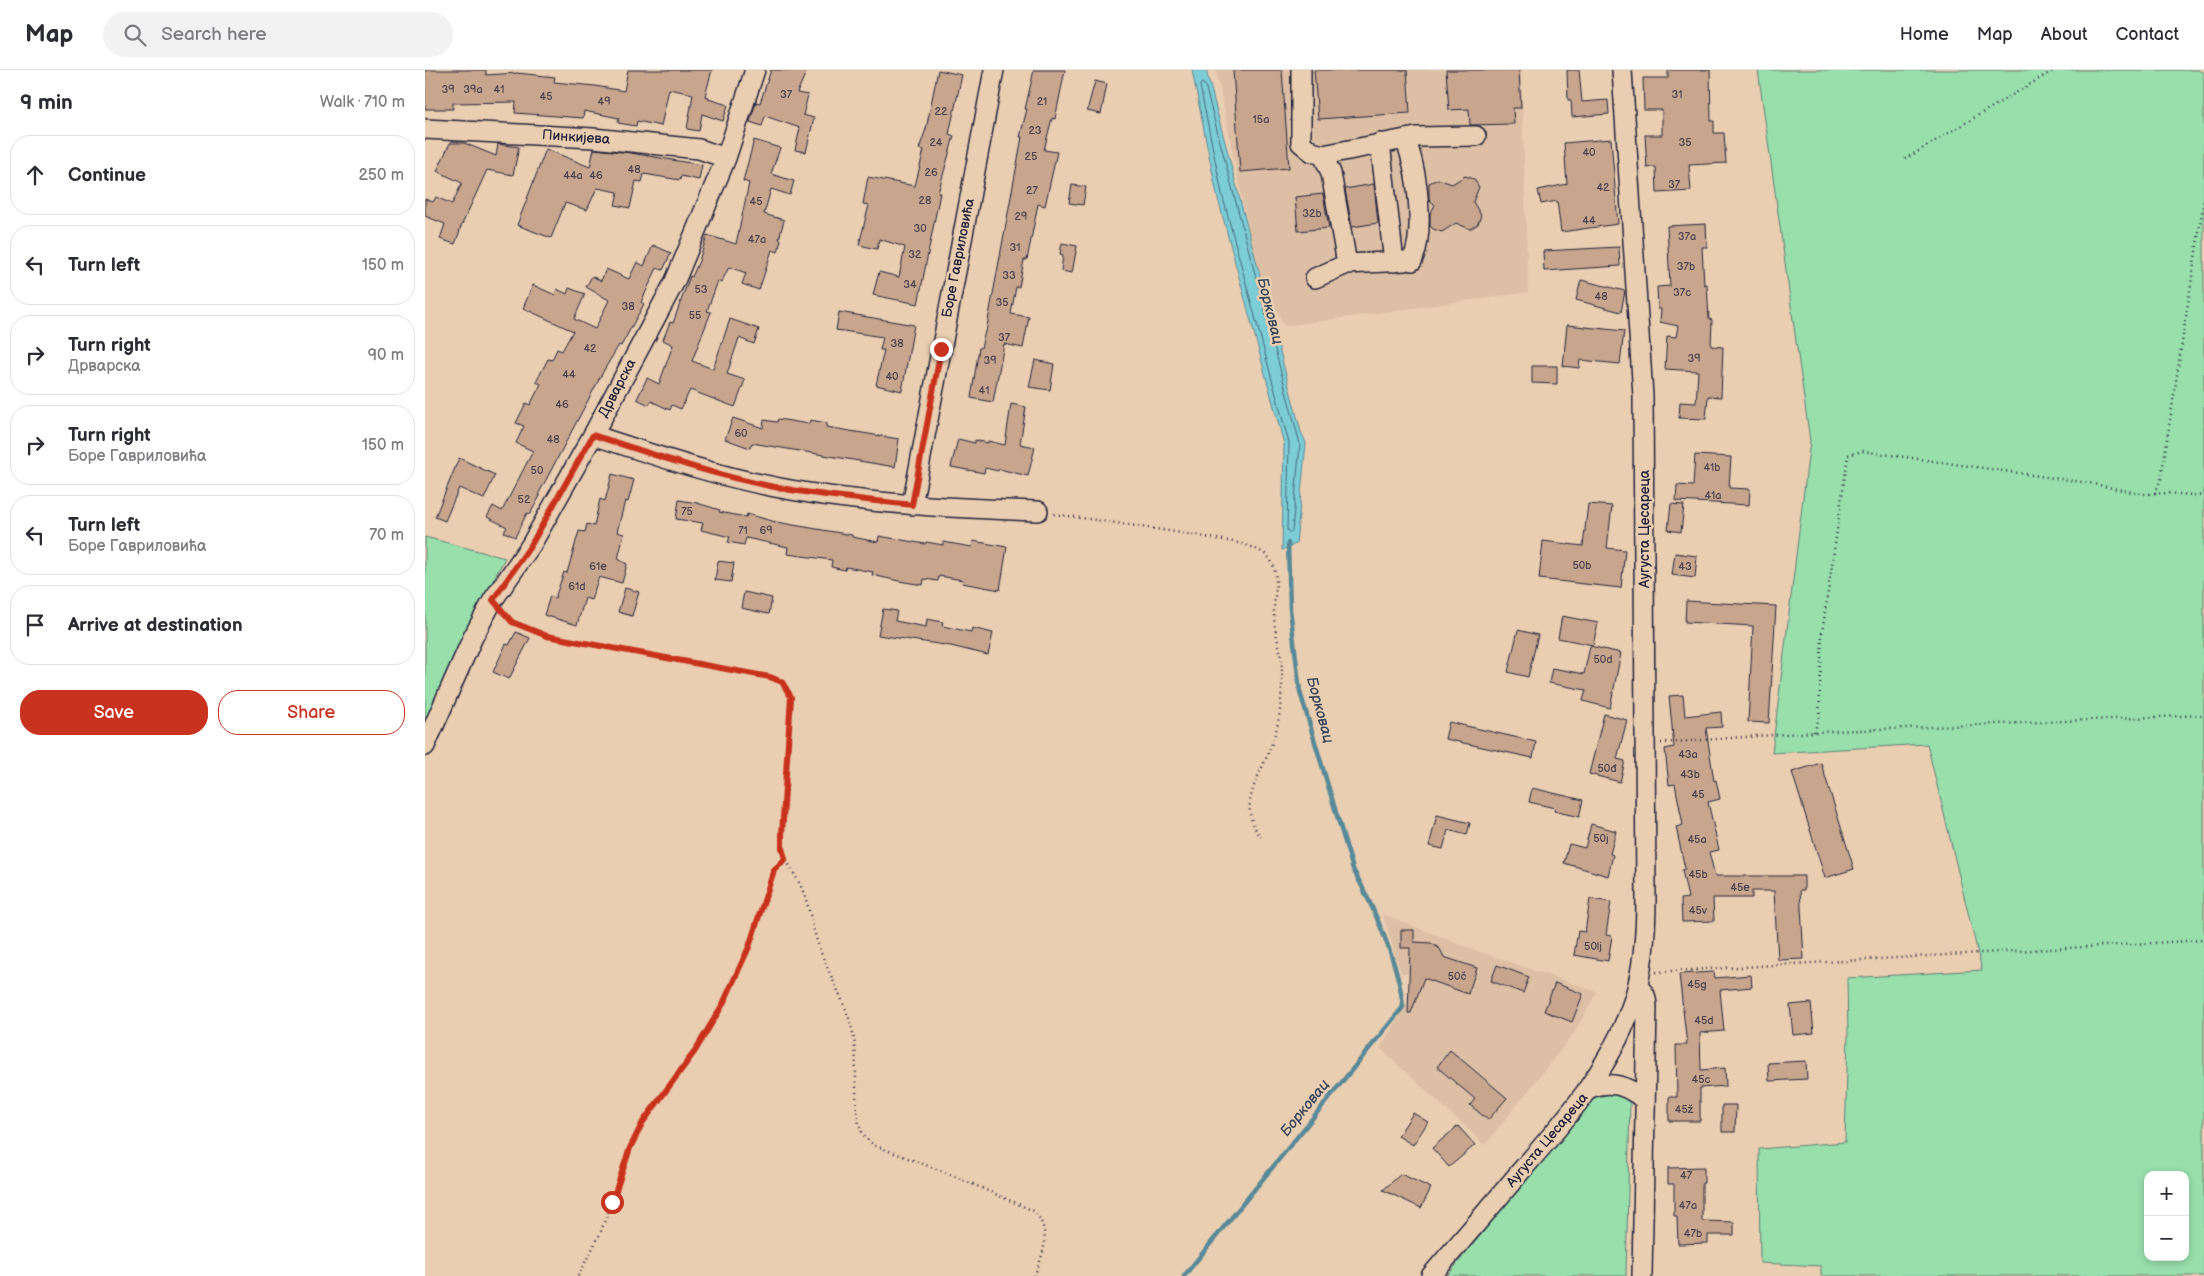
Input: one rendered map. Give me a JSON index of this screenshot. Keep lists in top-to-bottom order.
{
  "streets": {
    "street": [
      "Пинкијева",
      "Боре Гавриловића",
      "Дрварска",
      "Аугуста Цесареца"
    ]
  },
  "crossings": [
    ["Пинкијева", "Дрварска"]
  ],
  "water": ["Борковац"],
  "house_numbers": [
    "39",
    "39a",
    "41",
    "37",
    "31",
    "45",
    "49",
    "21",
    "22",
    "15a",
    "23",
    "24",
    "35",
    "40",
    "25",
    "48",
    "26",
    "44a",
    "46",
    "37",
    "42",
    "27",
    "28",
    "45",
    "32b",
    "29",
    "44",
    "30",
    "37a",
    "47a",
    "31",
    "32",
    "37b",
    "33",
    "34",
    "53",
    "37c",
    "48",
    "35",
    "38",
    "55",
    "37",
    "38",
    "42",
    "39",
    "39",
    "44",
    "40",
    "41",
    "46",
    "60",
    "48",
    "41b",
    "50",
    "41a",
    "52",
    "75",
    "71",
    "69",
    "50b",
    "61e",
    "43",
    "61d",
    "50d",
    "43a",
    "50đ",
    "43b",
    "45",
    "50j",
    "45a",
    "45b",
    "45e",
    "45v",
    "50lj",
    "50č",
    "45g",
    "45d",
    "45c",
    "45ž",
    "47",
    "47a",
    "47b"
  ],
  "page": {
    "header": "Map",
    "search": "Search here",
    "nav": [
      "Home",
      "Map",
      "About",
      "Contact"
    ],
    "heading": ["9 min", "Walk · 710 m"],
    "list": [
      ["Continue", "250 m"],
      ["Turn left", "150 m"],
      ["Turn right", "Дрварска", "90 m"],
      ["Turn right", "Боре Гавриловића", "150 m"],
      ["Turn left", "Боре Гавриловића", "70 m"],
      "Arrive at destination"
    ],
    "buttons": ["Save", "Share"],
    "map_buttons": ["+", "−"]
  }
}
